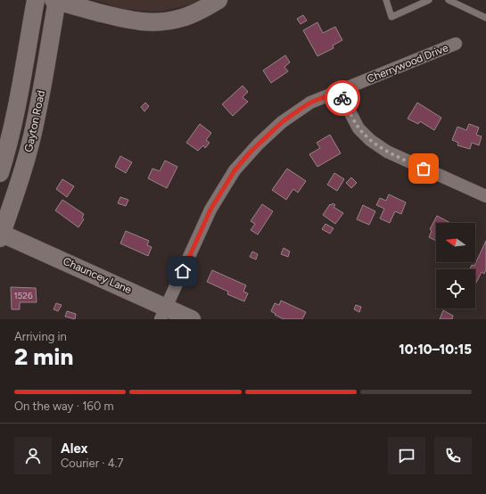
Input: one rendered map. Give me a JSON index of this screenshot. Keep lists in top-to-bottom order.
{
  "streets": {
    "main road": ["Gayton Road", "Chauncey Lane"],
    "street": ["Cherrywood Drive"]
  },
  "crossings": [
    ["Cherrywood Drive", "Chauncey Lane"],
    ["Gayton Road", "Chauncey Lane"]
  ],
  "house_numbers": ["1526"],
  "north": "left",
  "page": {
    "heading": ["2 min", "Arriving in", "10:10–10:15"],
    "panel": ["Alex", "Courier · 4.7"],
    "bar": "On the way · 160 m"
  }
}
